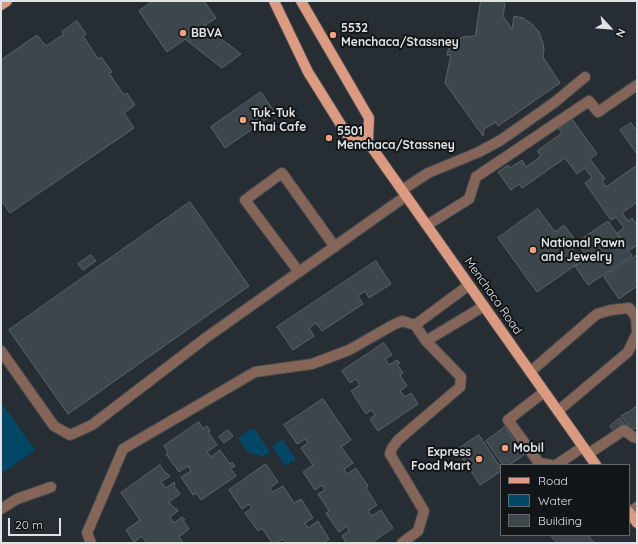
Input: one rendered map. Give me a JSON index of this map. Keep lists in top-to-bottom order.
{
  "streets": {
    "main road": ["Menchaca Road"]
  },
  "places": [
    "BBVA",
    "5532 Menchaca/Stassney",
    "Tuk-Tuk Thai Cafe",
    "5501 Menchaca/Stassney",
    "National Pawn and Jewelry",
    "Mobil",
    "Express Food Mart"
  ],
  "legend": ["Road", "Water", "Building"],
  "scale_bar": "20 m",
  "north": "bottom right"
}
